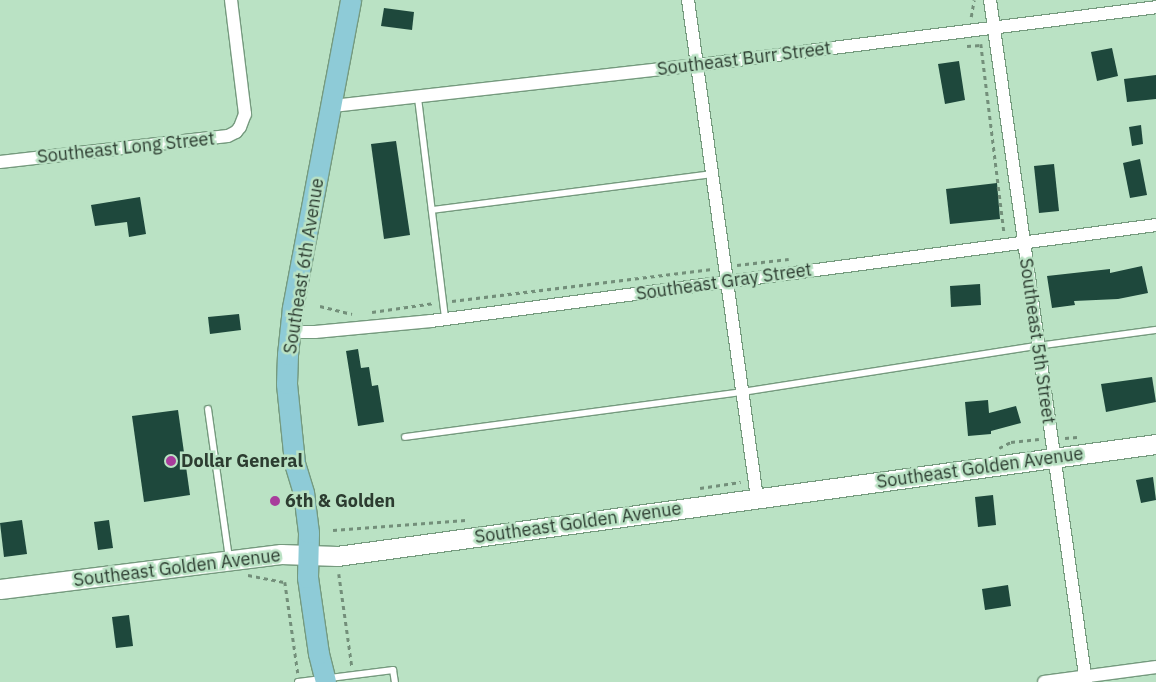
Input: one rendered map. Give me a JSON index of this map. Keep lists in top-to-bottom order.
{
  "streets": {
    "main road": ["Southeast 6th Avenue"],
    "street": [
      "Southeast Burr Street",
      "Southeast Long Street",
      "Southeast Gray Street",
      "Southeast 5th Street",
      "Southeast Golden Avenue"
    ]
  },
  "crossings": [
    ["Southeast Burr Street", "Southeast 6th Avenue"],
    ["Southeast Burr Street", "Southeast 5th Street"],
    ["Southeast 6th Avenue", "Southeast Gray Street"],
    ["Southeast 6th Avenue", "Southeast Golden Avenue"],
    ["Southeast Gray Street", "Southeast 5th Street"],
    ["Southeast 5th Street", "Southeast Golden Avenue"]
  ],
  "places": ["Dollar General", "6th & Golden"]
}
